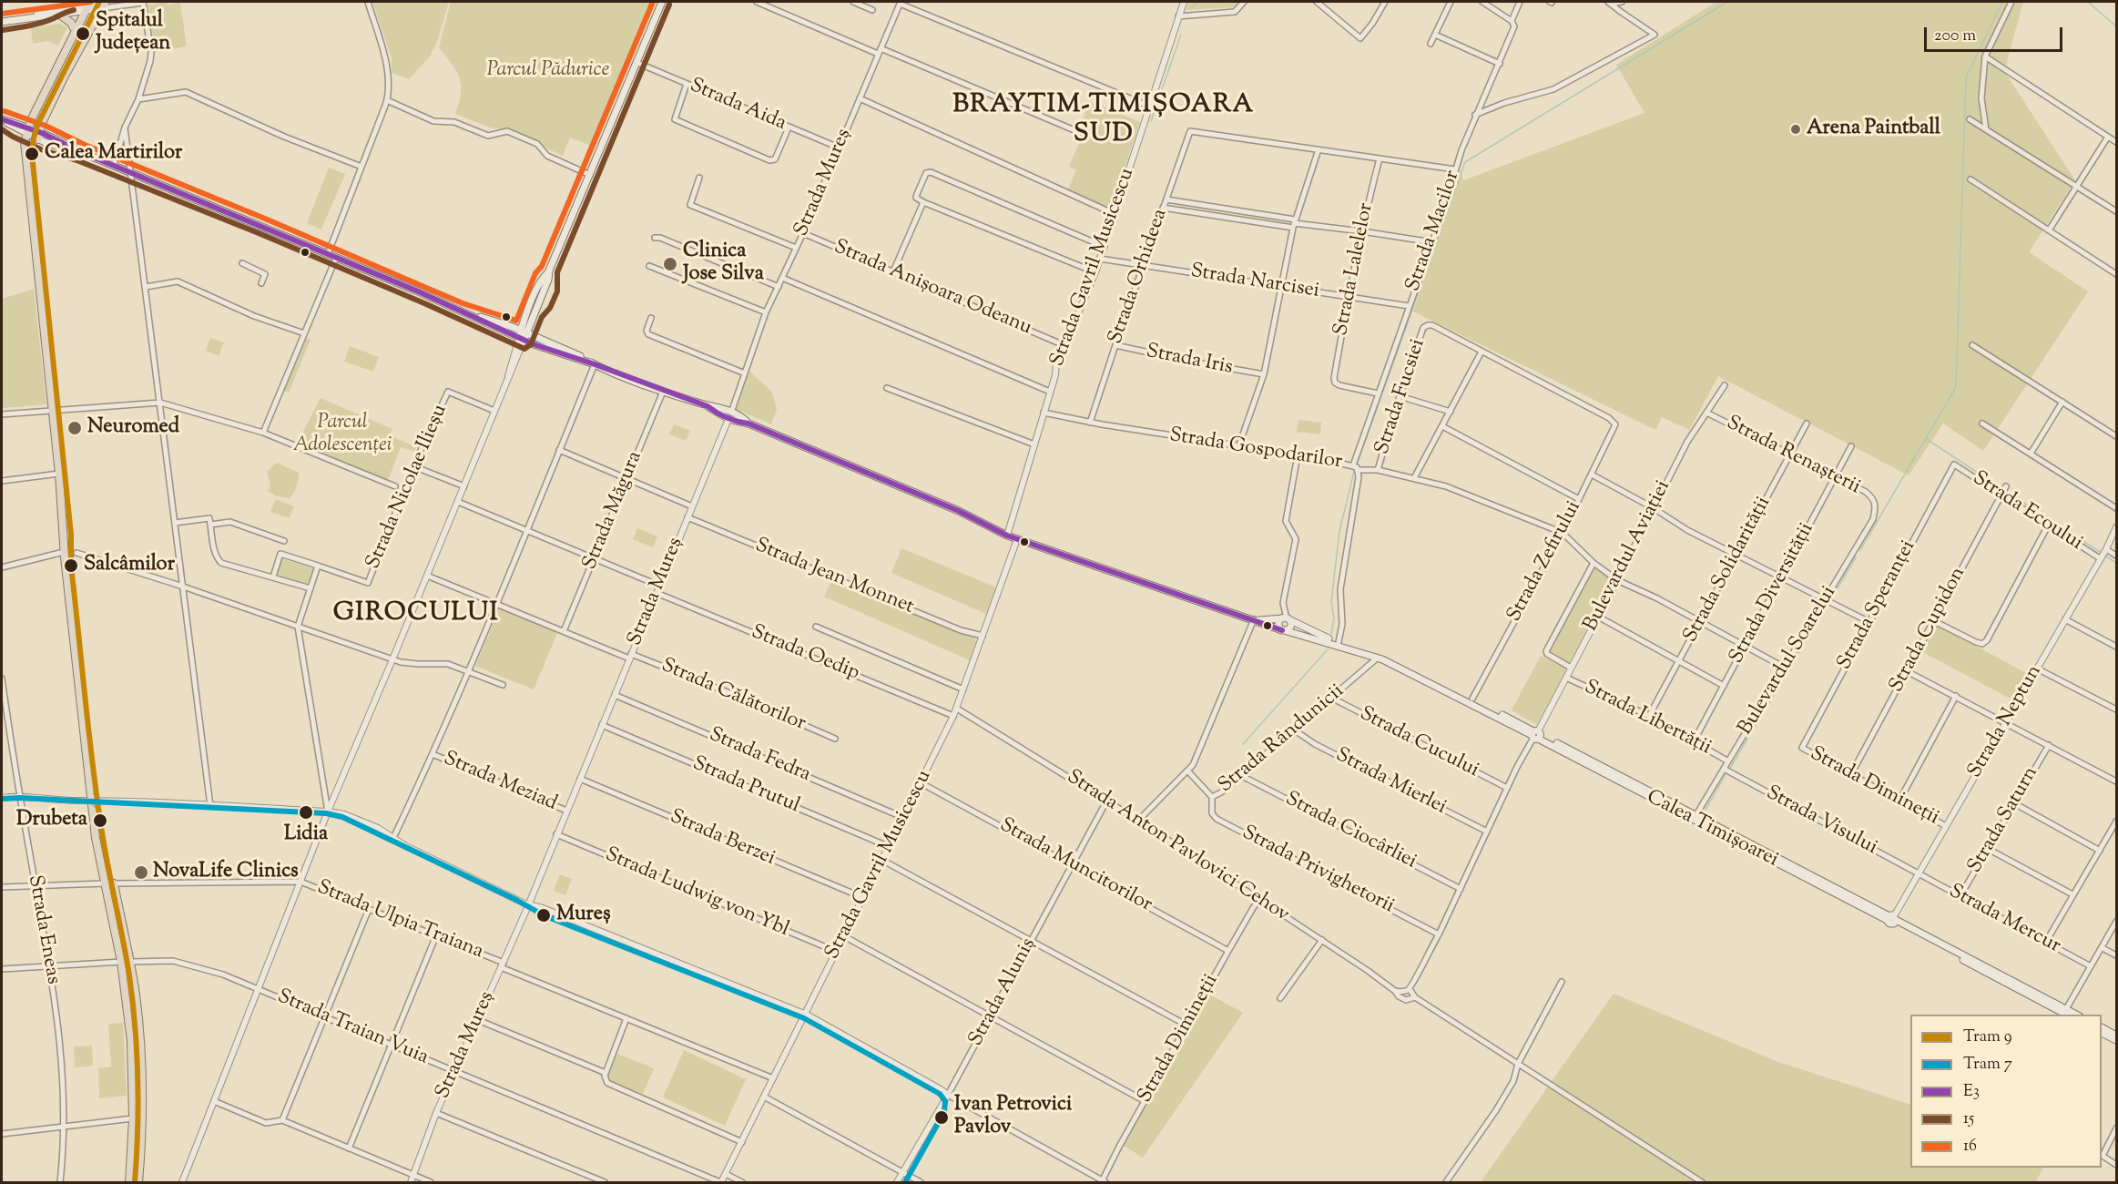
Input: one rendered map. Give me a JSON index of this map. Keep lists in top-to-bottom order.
{
  "streets": {
    "main road": ["Calea Timișoarei", "Strada Ulpia Traiana"],
    "street": [
      "Strada Aida",
      "Strada Mureș",
      "Strada Macilor",
      "Strada Gavril Musicescu",
      "Strada Lalelelor",
      "Strada Orhideea",
      "Strada Narcisei",
      "Strada Anișoara Odeanu",
      "Strada Iris",
      "Strada Fucsiei",
      "Strada Gospodarilor",
      "Strada Renașterii",
      "Strada Nicolae Ilieșu",
      "Strada Măgura",
      "Strada Ecoului",
      "Bulevardul Aviației",
      "Strada Zefirului",
      "Strada Solidarității",
      "Strada Jean Monnet",
      "Strada Diversității",
      "Strada Speranței",
      "Strada Cupidon",
      "Strada Oedip",
      "Bulevardul Soarelui",
      "Strada Călătorilor",
      "Strada Libertății",
      "Strada Neptun",
      "Strada Rândunicii",
      "Strada Cucului",
      "Strada Fedra",
      "Strada Meziad",
      "Strada Mierlei",
      "Strada Prutul",
      "Strada Dimineții",
      "Strada Saturn",
      "Strada Visului",
      "Strada Ciocârliei",
      "Strada Berzei",
      "Strada Anton Pavlovici Cehov",
      "Strada Muncitorilor",
      "Strada Privighetorii",
      "Strada Ludwig von Ybl",
      "Strada Mercur",
      "Strada Eneas",
      "Strada Aluniș",
      "Strada Traian Vuia"
    ]
  },
  "crossings": [
    ["Strada Aida", "Strada Mureș"],
    ["Strada Mureș", "Strada Anișoara Odeanu"],
    ["Strada Mureș", "Strada Jean Monnet"],
    ["Strada Mureș", "Strada Oedip"],
    ["Strada Mureș", "Strada Călătorilor"],
    ["Strada Mureș", "Strada Fedra"],
    ["Strada Mureș", "Strada Meziad"],
    ["Strada Mureș", "Strada Prutul"],
    ["Strada Mureș", "Strada Berzei"],
    ["Strada Mureș", "Strada Ludwig von Ybl"],
    ["Strada Mureș", "Strada Ulpia Traiana"],
    ["Strada Mureș", "Strada Traian Vuia"],
    ["Strada Macilor", "Strada Lalelelor"],
    ["Strada Macilor", "Strada Narcisei"],
    ["Strada Macilor", "Strada Gospodarilor"],
    ["Strada Gavril Musicescu", "Strada Narcisei"],
    ["Strada Gavril Musicescu", "Strada Anișoara Odeanu"],
    ["Strada Gavril Musicescu", "Strada Gospodarilor"],
    ["Strada Gavril Musicescu", "Strada Jean Monnet"],
    ["Strada Gavril Musicescu", "Strada Oedip"],
    ["Strada Gavril Musicescu", "Strada Fedra"],
    ["Strada Gavril Musicescu", "Strada Prutul"],
    ["Strada Gavril Musicescu", "Strada Berzei"],
    ["Strada Gavril Musicescu", "Strada Anton Pavlovici Cehov"],
    ["Strada Gavril Musicescu", "Strada Muncitorilor"],
    ["Strada Gavril Musicescu", "Strada Ludwig von Ybl"],
    ["Strada Gavril Musicescu", "Strada Ulpia Traiana"],
    ["Strada Gavril Musicescu", "Strada Traian Vuia"],
    ["Strada Lalelelor", "Strada Narcisei"],
    ["Strada Orhideea", "Strada Narcisei"],
    ["Strada Orhideea", "Strada Iris"],
    ["Strada Orhideea", "Strada Gospodarilor"],
    ["Strada Fucsiei", "Strada Zefirului"],
    ["Strada Gospodarilor", "Calea Timișoarei"],
    ["Strada Renașterii", "Bulevardul Aviației"],
    ["Strada Renașterii", "Strada Solidarității"],
    ["Strada Renașterii", "Strada Diversității"],
    ["Strada Renașterii", "Bulevardul Soarelui"],
    ["Strada Măgura", "Strada Călătorilor"],
    ["Strada Ecoului", "Strada Speranței"],
    ["Strada Ecoului", "Strada Cupidon"],
    ["Strada Ecoului", "Strada Neptun"],
    ["Bulevardul Aviației", "Strada Libertății"],
    ["Bulevardul Aviației", "Strada Cucului"],
    ["Bulevardul Aviației", "Strada Mierlei"],
    ["Bulevardul Aviației", "Calea Timișoarei"],
    ["Bulevardul Aviației", "Strada Ciocârliei"],
    ["Bulevardul Aviației", "Strada Privighetorii"],
    ["Strada Zefirului", "Calea Timișoarei"],
    ["Strada Solidarității", "Strada Libertății"],
    ["Strada Diversității", "Strada Libertății"],
    ["Strada Speranței", "Strada Dimineții"],
    ["Strada Cupidon", "Strada Dimineții"],
    ["Bulevardul Soarelui", "Strada Libertății"],
    ["Bulevardul Soarelui", "Strada Visului"],
    ["Bulevardul Soarelui", "Calea Timișoarei"],
    ["Strada Neptun", "Strada Dimineții"],
    ["Strada Neptun", "Strada Visului"],
    ["Strada Neptun", "Calea Timișoarei"],
    ["Strada Neptun", "Strada Mercur"],
    ["Strada Rândunicii", "Strada Cucului"],
    ["Strada Rândunicii", "Strada Mierlei"],
    ["Strada Rândunicii", "Calea Timișoarei"],
    ["Strada Rândunicii", "Strada Ciocârliei"],
    ["Strada Rândunicii", "Strada Privighetorii"],
    ["Strada Dimineții", "Strada Anton Pavlovici Cehov"],
    ["Strada Dimineții", "Strada Muncitorilor"],
    ["Strada Saturn", "Strada Mercur"],
    ["Strada Visului", "Strada Mercur"],
    ["Strada Anton Pavlovici Cehov", "Strada Aluniș"],
    ["Strada Muncitorilor", "Strada Aluniș"],
    ["Strada Ulpia Traiana", "Strada Eneas"]
  ],
  "districts": ["BRAYTIM-TIMIȘOARA SUD", "GIROCULUI"],
  "parks": ["Parcul Pădurice", "Parcul Adolescenței"],
  "places": [
    "Spitalul Județean",
    "Arena Paintball",
    "Calea Martirilor",
    "Clinica Jose Silva",
    "Neuromed",
    "Salcâmilor",
    "Lidia",
    "Drubeta",
    "NovaLife Clinics",
    "Mureș",
    "Ivan Petrovici Pavlov"
  ],
  "lines": [
    "tram line 9",
    "transit line 16",
    "transit line 15",
    "transit line E3",
    "tram line 7"
  ],
  "legend": [
    "Tram 9",
    "Tram 7",
    "E3",
    "15",
    "16"
  ],
  "scale_bar": "200 m"
}
